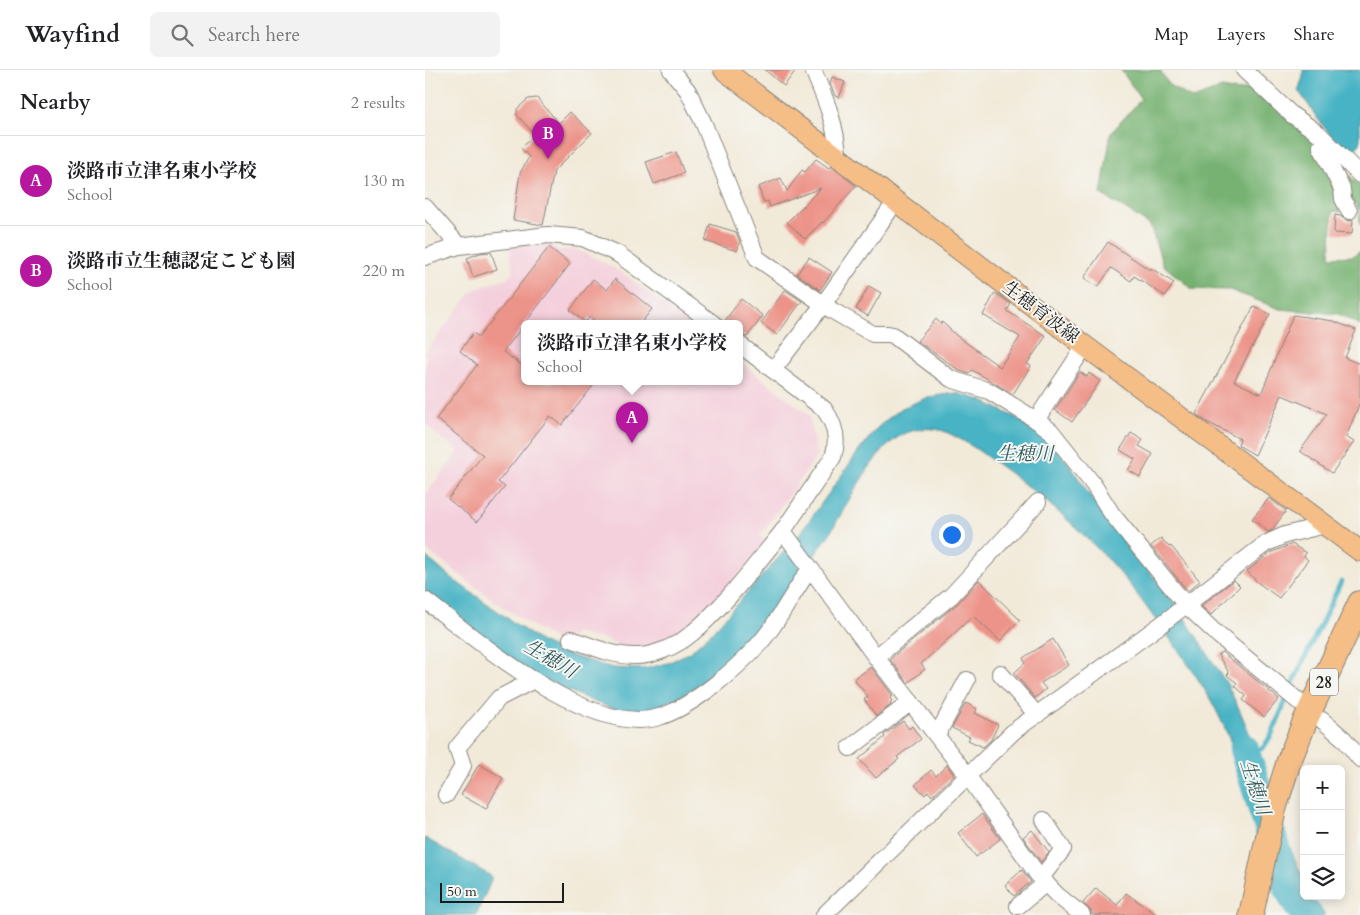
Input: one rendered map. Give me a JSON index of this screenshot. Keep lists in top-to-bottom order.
{
  "streets": {
    "highway": ["28"],
    "main road": ["生穂育波線"]
  },
  "water": ["生穂川"],
  "scale_bar": "50 m",
  "page": {
    "header": "Wayfind",
    "search": "Search here",
    "nav": ["Map", "Layers", "Share"],
    "heading": ["Nearby", "2 results"],
    "pins": ["B", "A"],
    "list": [
      {
        "mark": "A",
        "name": "淡路市立津名東小学校",
        "note": "School",
        "value": "130 m"
      },
      {
        "mark": "B",
        "name": "淡路市立生穂認定こども園",
        "note": "School",
        "value": "220 m"
      }
    ],
    "popup": ["淡路市立津名東小学校", "School"],
    "map_buttons": ["+", "−"],
    "scale": "50 m"
  }
}
